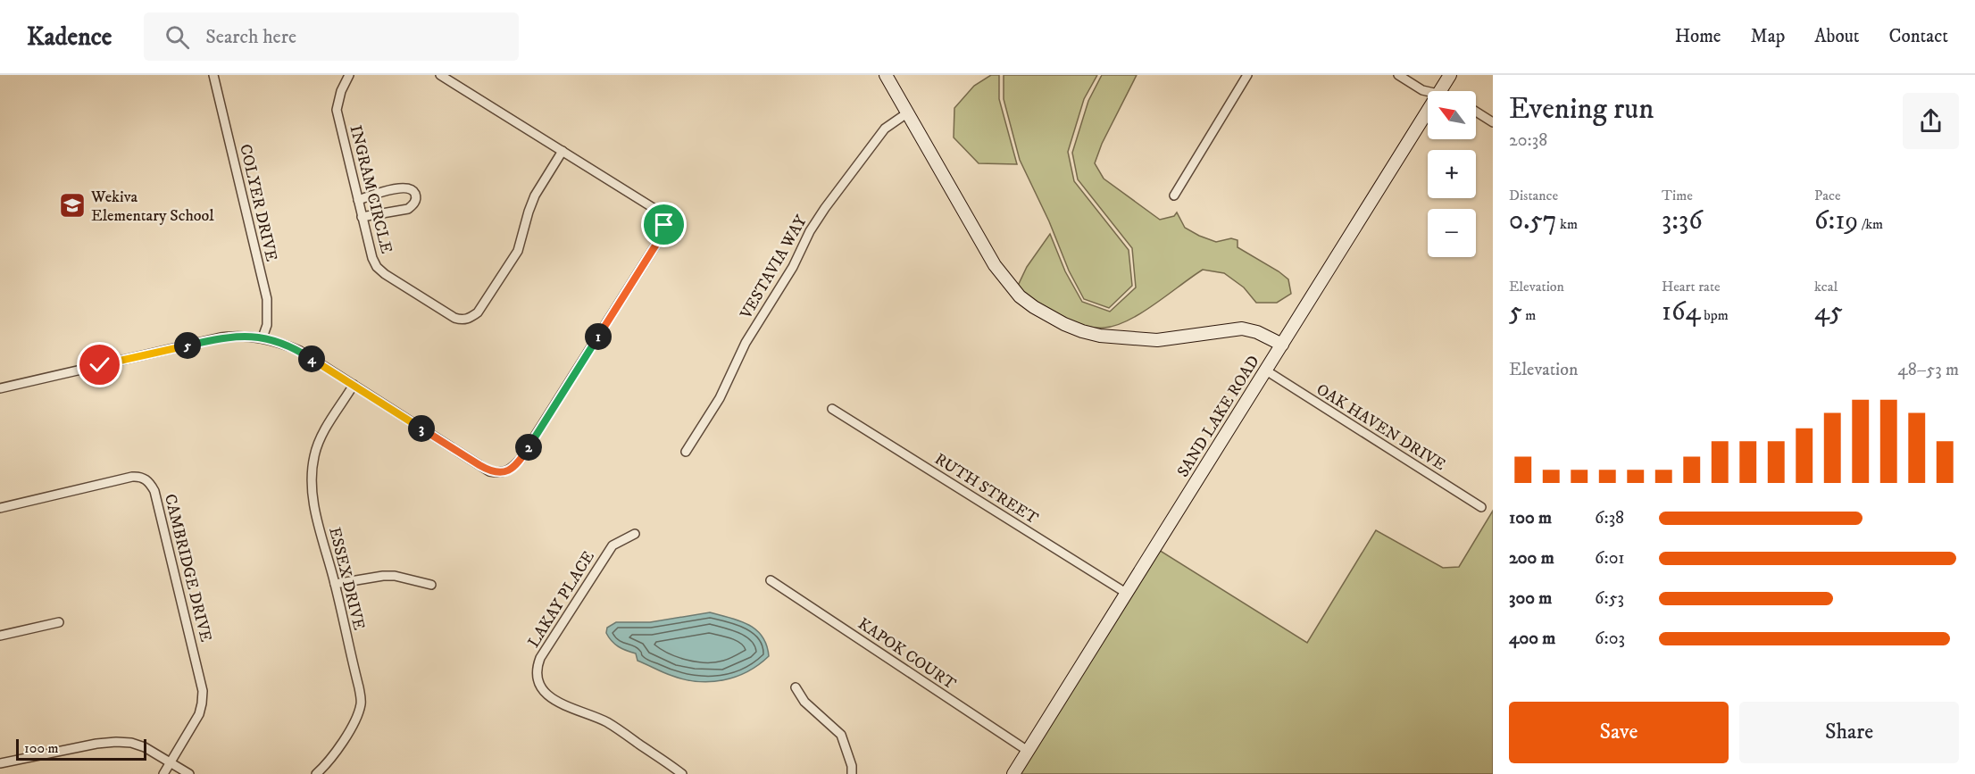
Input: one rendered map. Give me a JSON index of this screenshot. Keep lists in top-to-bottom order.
{
  "streets": {
    "street": [
      "INGRAM CIRCLE",
      "COLYER DRIVE",
      "VESTAVIA WAY",
      "SAND LAKE ROAD",
      "OAK HAVEN DRIVE",
      "RUTH STREET",
      "CAMBRIDGE DRIVE",
      "ESSEX DRIVE",
      "LAKAY PLACE",
      "KAPOK COURT"
    ]
  },
  "crossings": [
    ["SAND LAKE ROAD", "OAK HAVEN DRIVE"],
    ["SAND LAKE ROAD", "RUTH STREET"],
    ["SAND LAKE ROAD", "KAPOK COURT"]
  ],
  "places": {
    "school or university": ["Wekiva Elementary School"]
  },
  "scale_bar": "100 m",
  "north": "top left",
  "page": {
    "header": "Kadence",
    "search": "Search here",
    "nav": [
      "Home",
      "Map",
      "About",
      "Contact"
    ],
    "heading": ["Evening run", "20:38"],
    "map_buttons": ["+", "−"],
    "stats": [
      ["Distance", "0.57 km"],
      ["Time", "3:36"],
      ["Pace", "6:19 /km"],
      ["Elevation", "5 m"],
      ["Heart rate", "164 bpm"],
      ["kcal", "45"]
    ],
    "pins": [
      "1",
      "5",
      "4",
      "3",
      "2"
    ],
    "chart": ["Elevation", "48–53 m"],
    "list": [
      {
        "name": "100 m",
        "note": "6:38"
      },
      {
        "name": "200 m",
        "note": "6:01"
      },
      {
        "name": "300 m",
        "note": "6:53"
      },
      {
        "name": "400 m",
        "note": "6:03"
      }
    ],
    "buttons": ["Save", "Share"],
    "scale": "100 m"
  }
}
